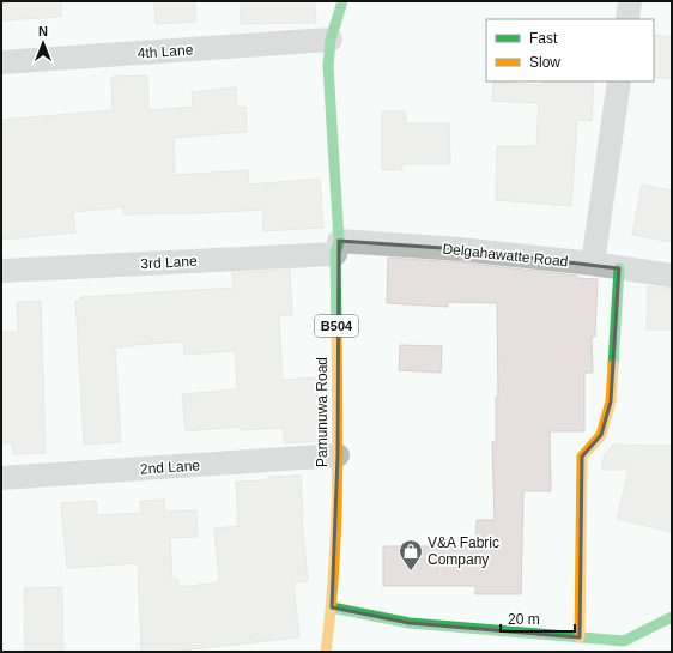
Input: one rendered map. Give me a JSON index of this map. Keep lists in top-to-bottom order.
{
  "streets": {
    "street": [
      "4th Lane",
      "Delgahawatte Road",
      "3rd Lane",
      "B504",
      "Pamunuwa Road",
      "2nd Lane"
    ]
  },
  "crossings": [
    ["4th Lane", "Pamunuwa Road"],
    ["Delgahawatte Road", "3rd Lane"],
    ["Delgahawatte Road", "Pamunuwa Road"],
    ["3rd Lane", "Pamunuwa Road"],
    ["Pamunuwa Road", "2nd Lane"]
  ],
  "places": {
    "shop": ["V&A Fabric Company"]
  },
  "legend": ["Fast", "Slow"],
  "scale_bar": "20 m",
  "north": "top"
}
